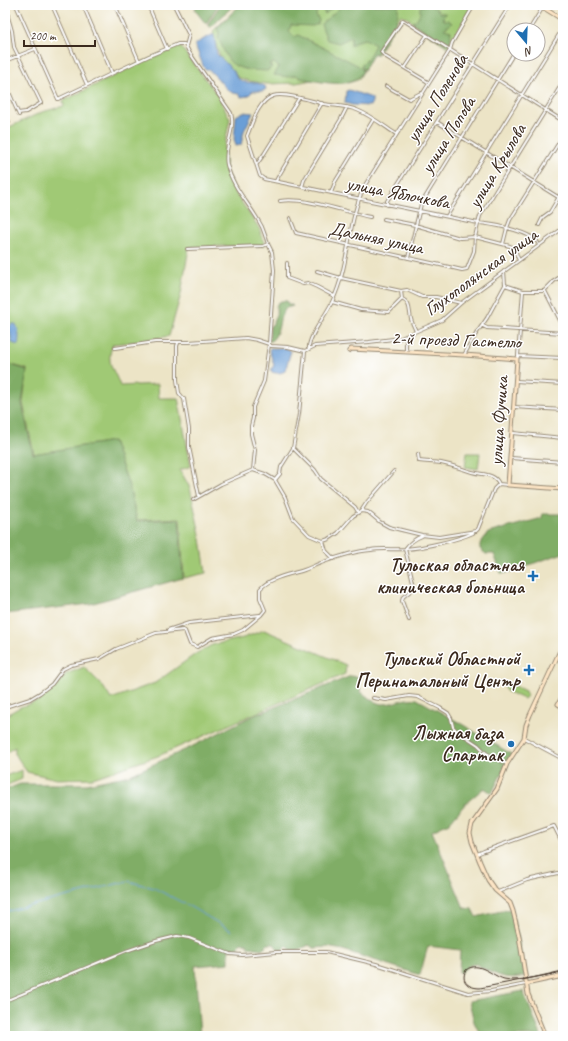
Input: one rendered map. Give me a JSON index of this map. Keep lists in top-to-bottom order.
{
  "streets": {
    "street": [
      "улица Поленова",
      "улица Попова",
      "улица Крылова",
      "улица Яблочкова",
      "Дальняя улица",
      "Глухополянская улица",
      "2-й проезд Гастелло",
      "улица Фучика"
    ]
  },
  "crossings": [
    ["улица Поленова", "улица Яблочкова"],
    ["улица Попова", "улица Яблочкова"],
    ["улица Попова", "Дальняя улица"],
    ["улица Крылова", "улица Яблочкова"],
    ["улица Крылова", "Дальняя улица"],
    ["улица Яблочкова", "Глухополянская улица"],
    ["2-й проезд Гастелло", "улица Фучика"]
  ],
  "places": {
    "health": ["Тульская областная клиническая больница", "Тульский Областной Перинатальный Центр"],
    "other": ["Лыжная база Спартак"]
  },
  "scale_bar": "200 m",
  "north": "bottom"
}
